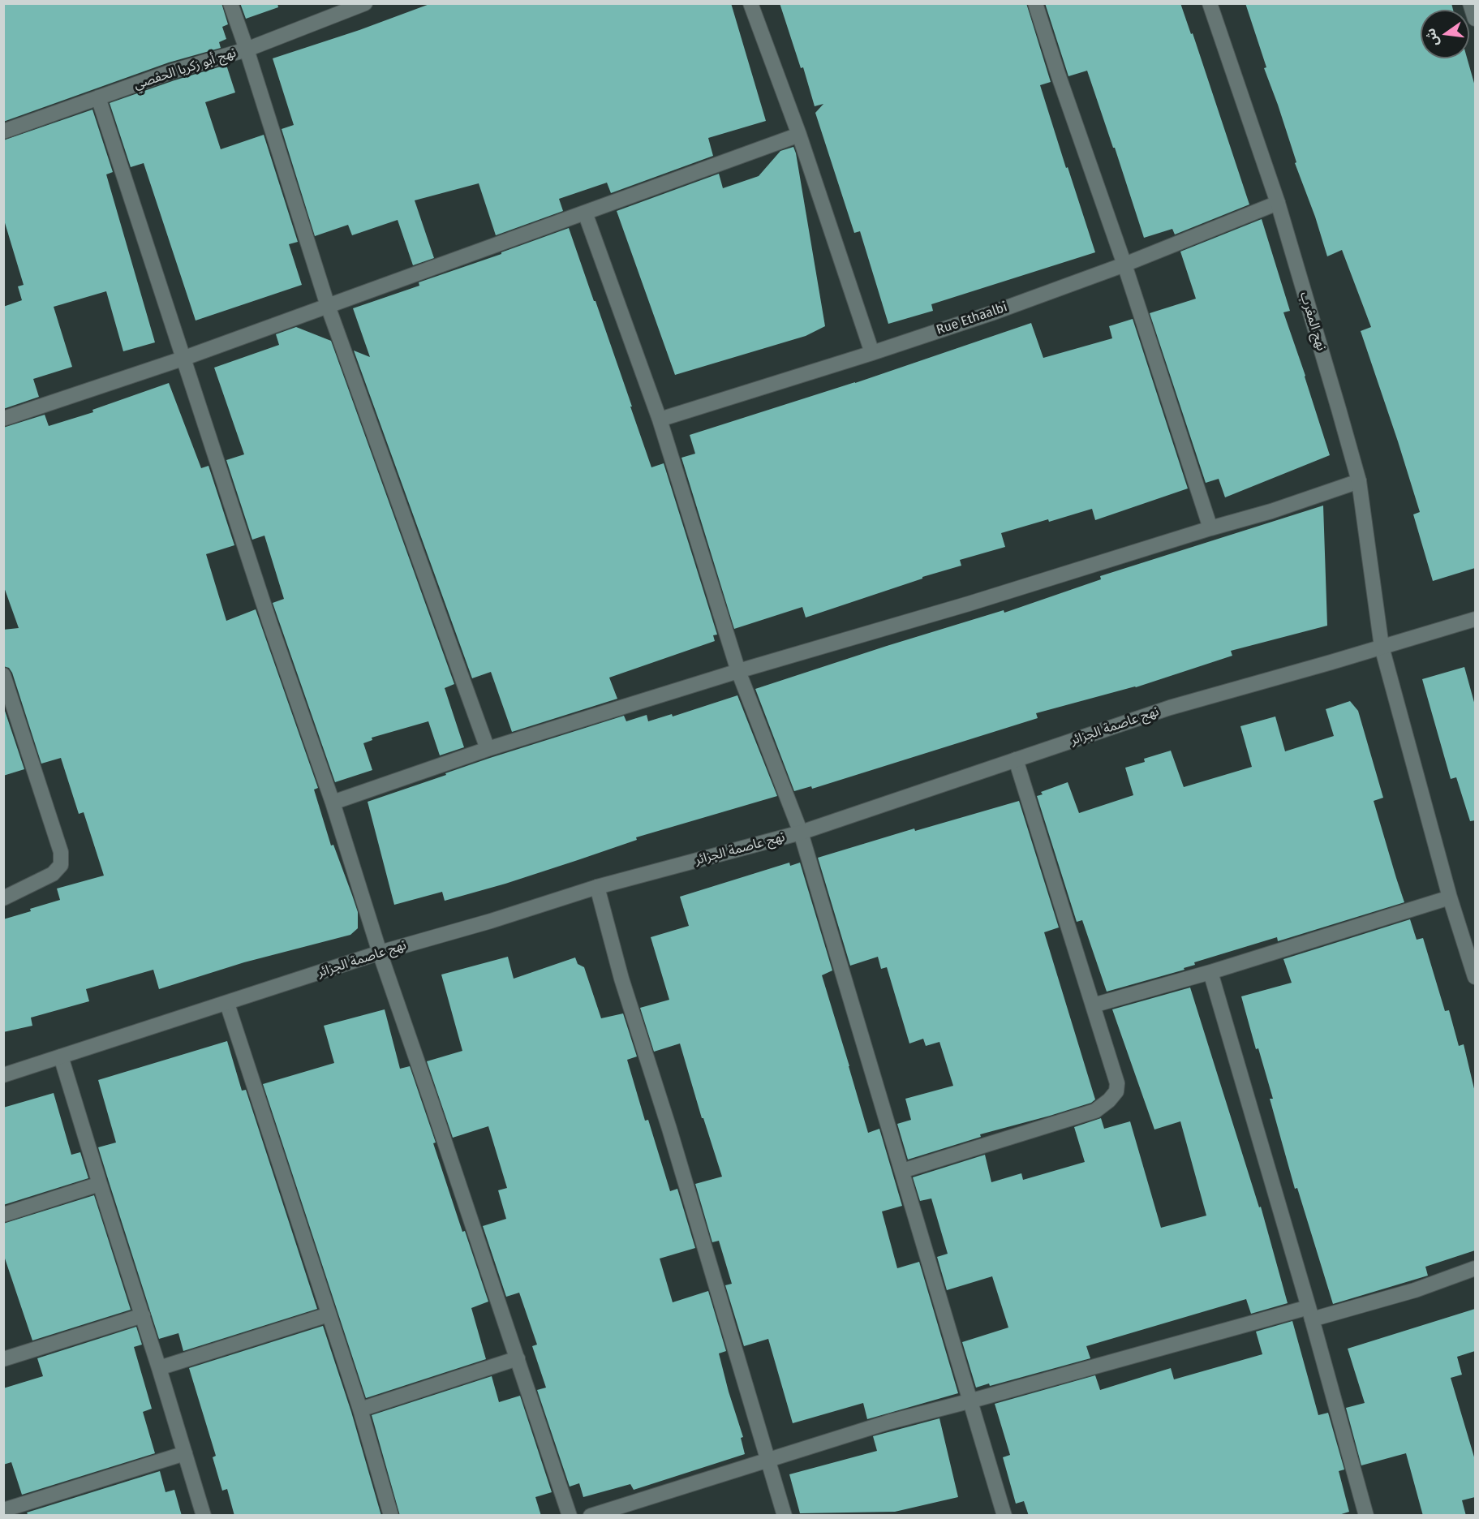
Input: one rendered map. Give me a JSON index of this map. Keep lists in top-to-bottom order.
{
  "streets": {
    "street": [
      "نهج أبو زكريا الحفصي",
      "Rue Ethaalbi",
      "نهج المغرب",
      "نهج عاصمة الجزائر"
    ]
  },
  "crossings": [
    ["Rue Ethaalbi", "نهج المغرب"],
    ["نهج المغرب", "نهج عاصمة الجزائر"]
  ],
  "north": "left"
}
